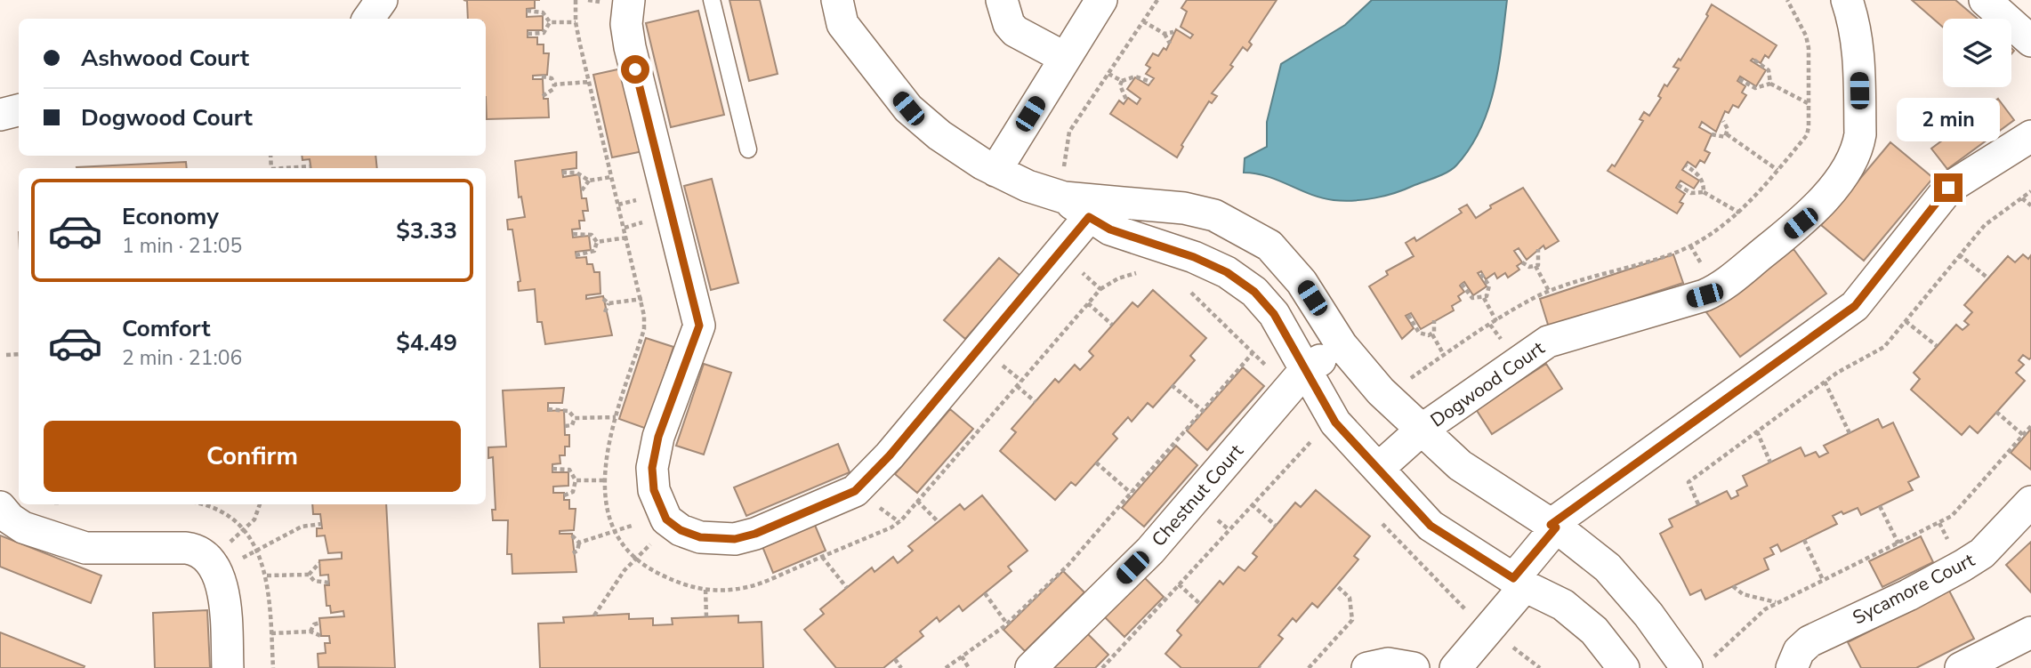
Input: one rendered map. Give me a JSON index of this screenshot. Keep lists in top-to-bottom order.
{
  "streets": {
    "street": ["Dogwood Court", "Chestnut Court", "Sycamore Court"]
  },
  "page": {
    "banner": ["Ashwood Court", "Dogwood Court"],
    "bubble": "2 min",
    "list": [
      {
        "name": "Economy",
        "note": "1 min · 21:05",
        "value": "$3.33"
      },
      {
        "name": "Comfort",
        "note": "2 min · 21:06",
        "value": "$4.49"
      }
    ],
    "buttons": "Confirm"
  }
}
